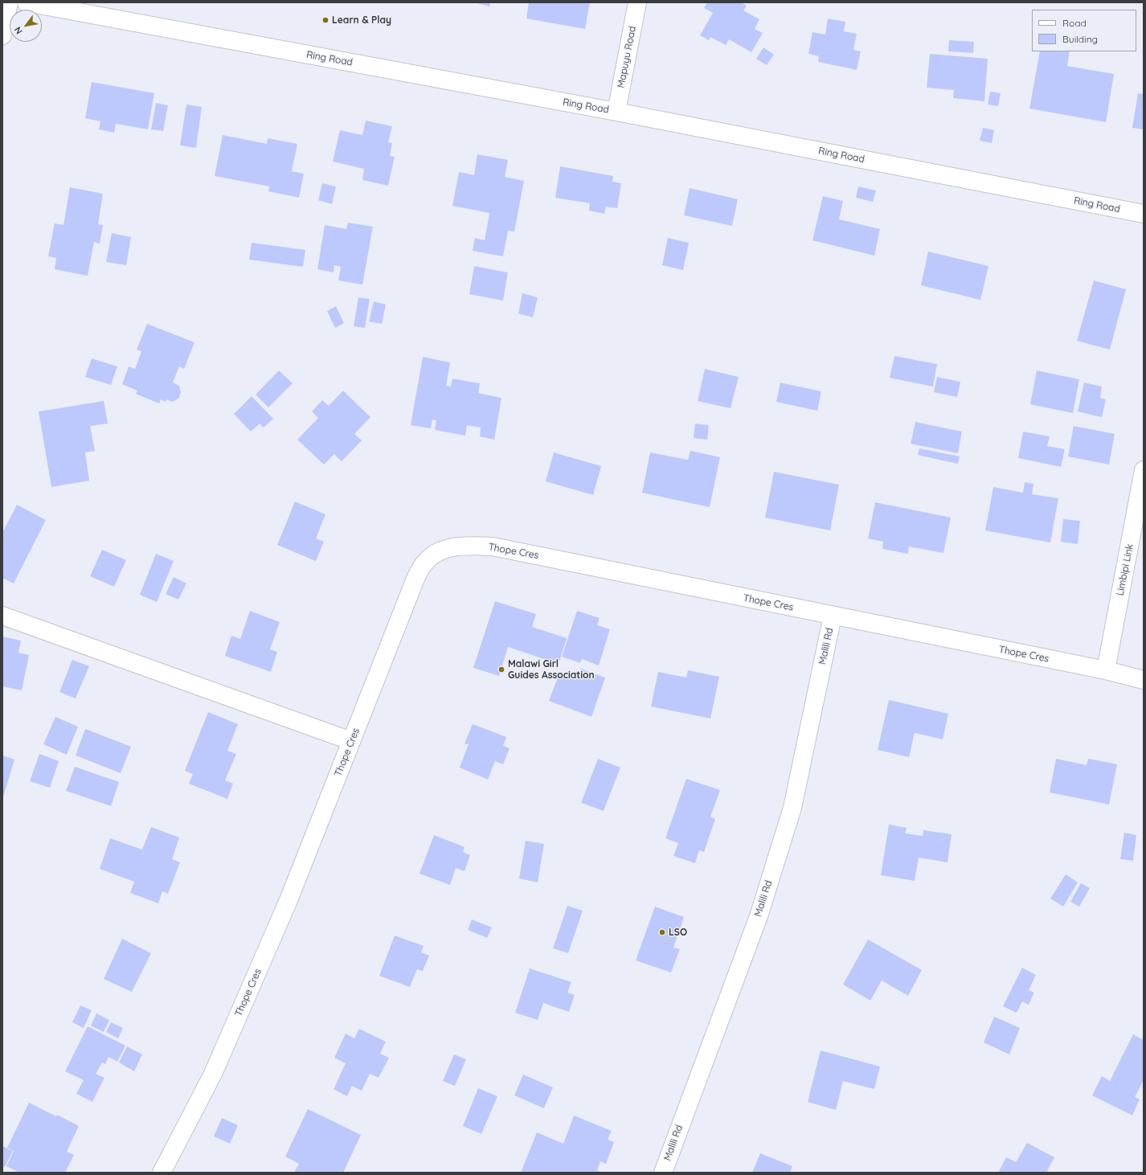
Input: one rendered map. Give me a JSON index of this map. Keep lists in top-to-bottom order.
{
  "streets": {
    "street": [
      "Mapuyu Road",
      "Ring Road",
      "Thope Cres",
      "Limbipi Link",
      "Malili Rd"
    ]
  },
  "crossings": [
    ["Mapuyu Road", "Ring Road"],
    ["Thope Cres", "Limbipi Link"],
    ["Thope Cres", "Malili Rd"]
  ],
  "places": ["Learn & Play", "Malawi Girl Guides Association", "LSO"],
  "legend": ["Road", "Building"],
  "north": "bottom left"
}
